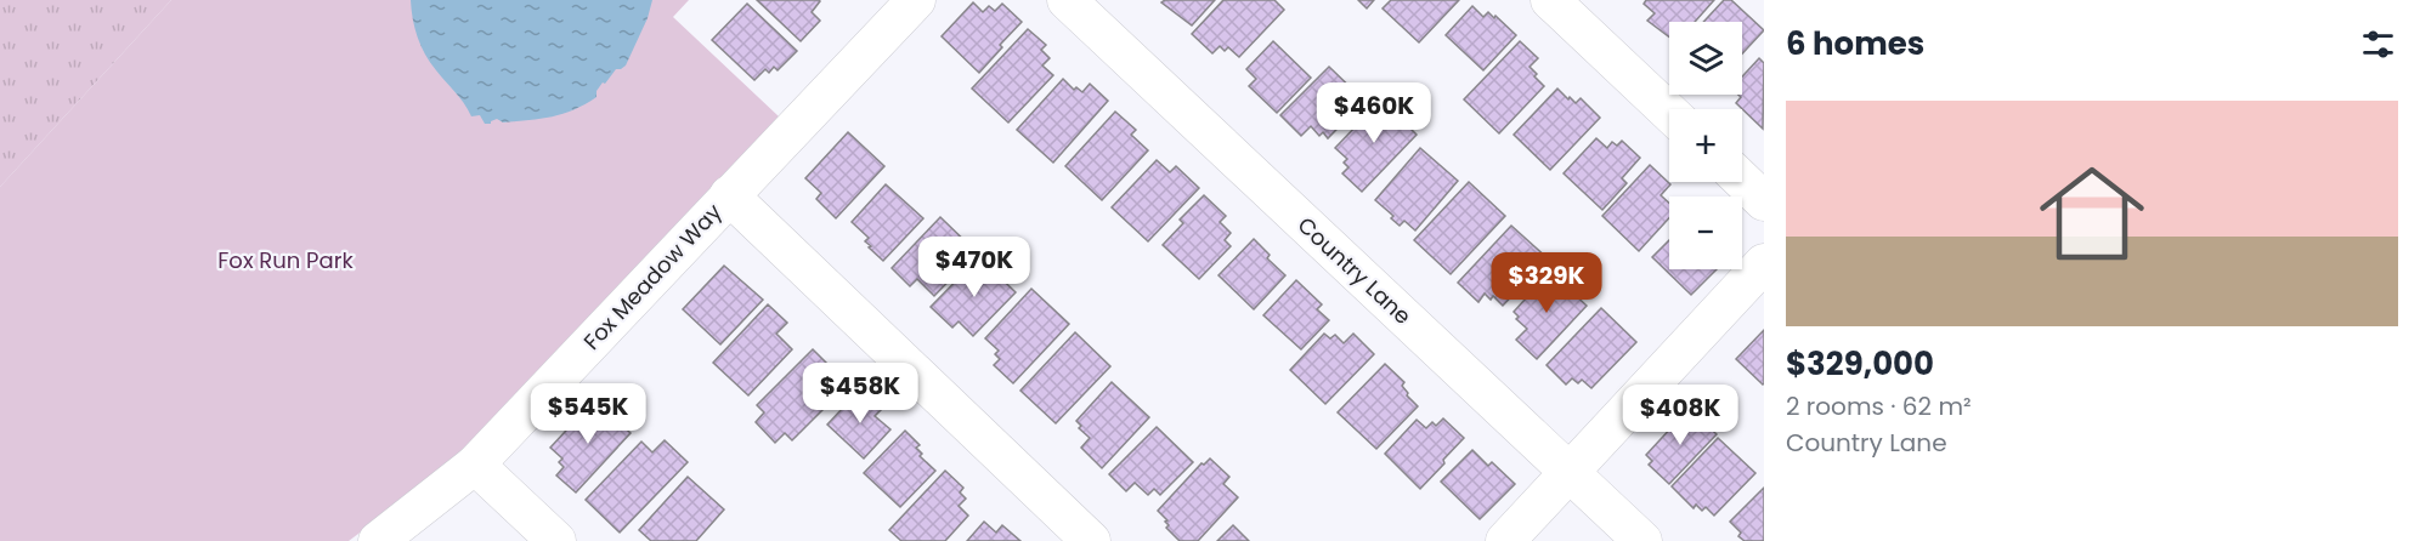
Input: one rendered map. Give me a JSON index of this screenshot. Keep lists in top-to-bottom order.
{
  "streets": {
    "street": ["Country Lane", "Fox Meadow Way"]
  },
  "parks": ["Fox Run Park"],
  "page": {
    "heading": "6 homes",
    "map_buttons": ["+", "−"],
    "price": [
      "$460K",
      "$470K",
      "$329K",
      "$458K",
      "$545K",
      "$408K"
    ],
    "list": [
      {
        "name": "$329,000",
        "note": "2 rooms · 62 m² · Country Lane"
      }
    ]
  }
}
